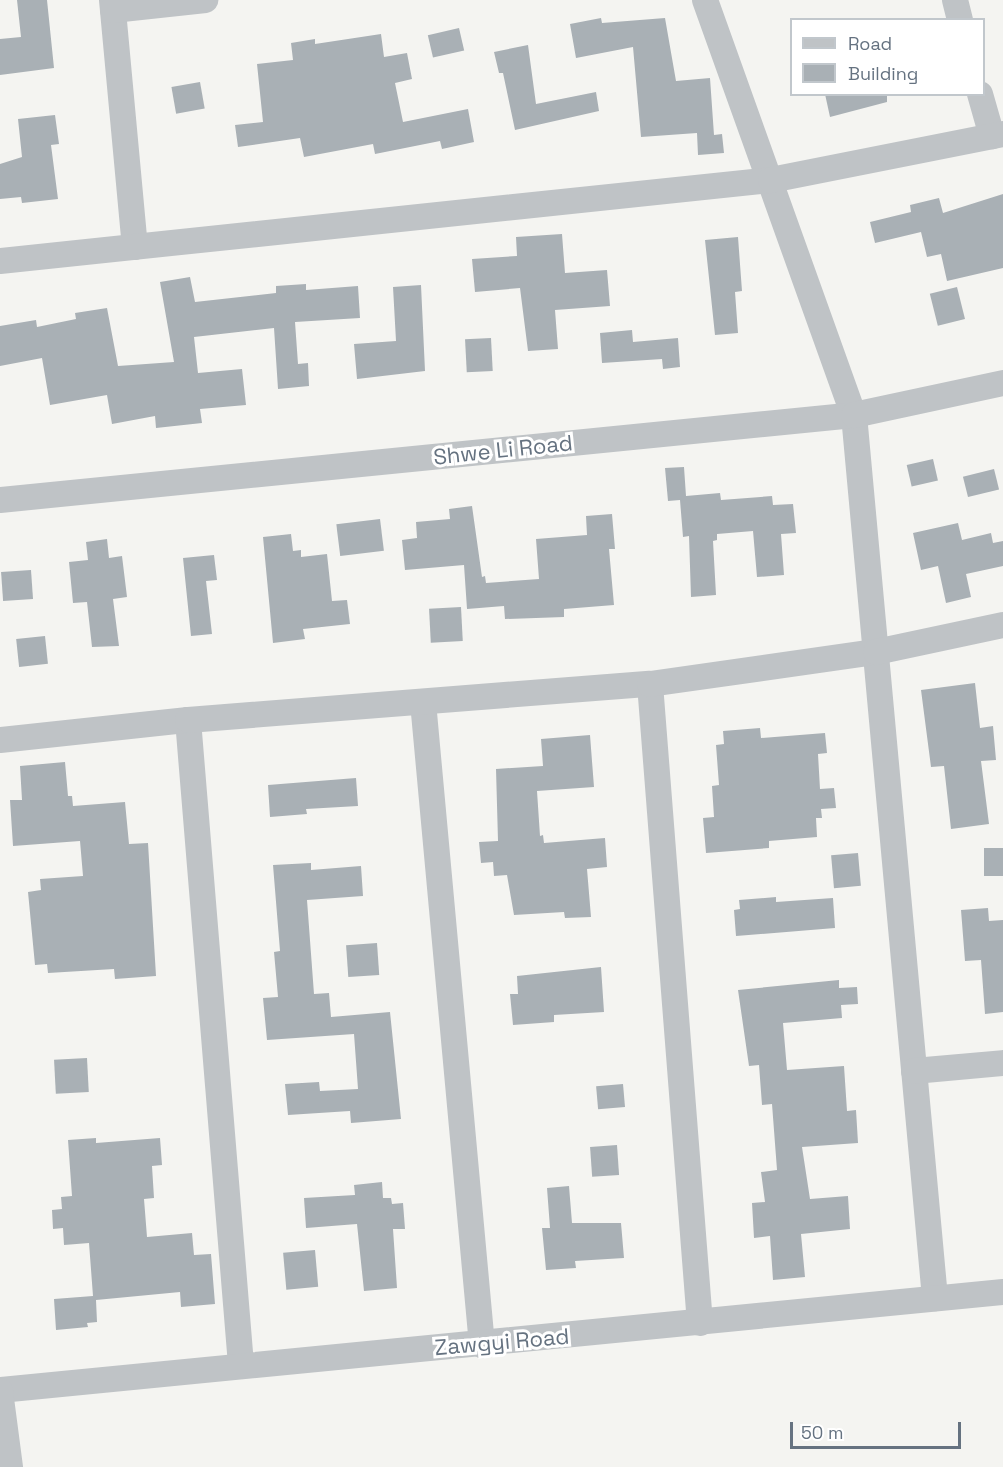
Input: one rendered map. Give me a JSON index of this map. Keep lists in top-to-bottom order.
{
  "streets": {
    "street": ["Shwe Li Road", "Zawgyi Road"]
  },
  "legend": ["Road", "Building"],
  "scale_bar": "50 m"
}
